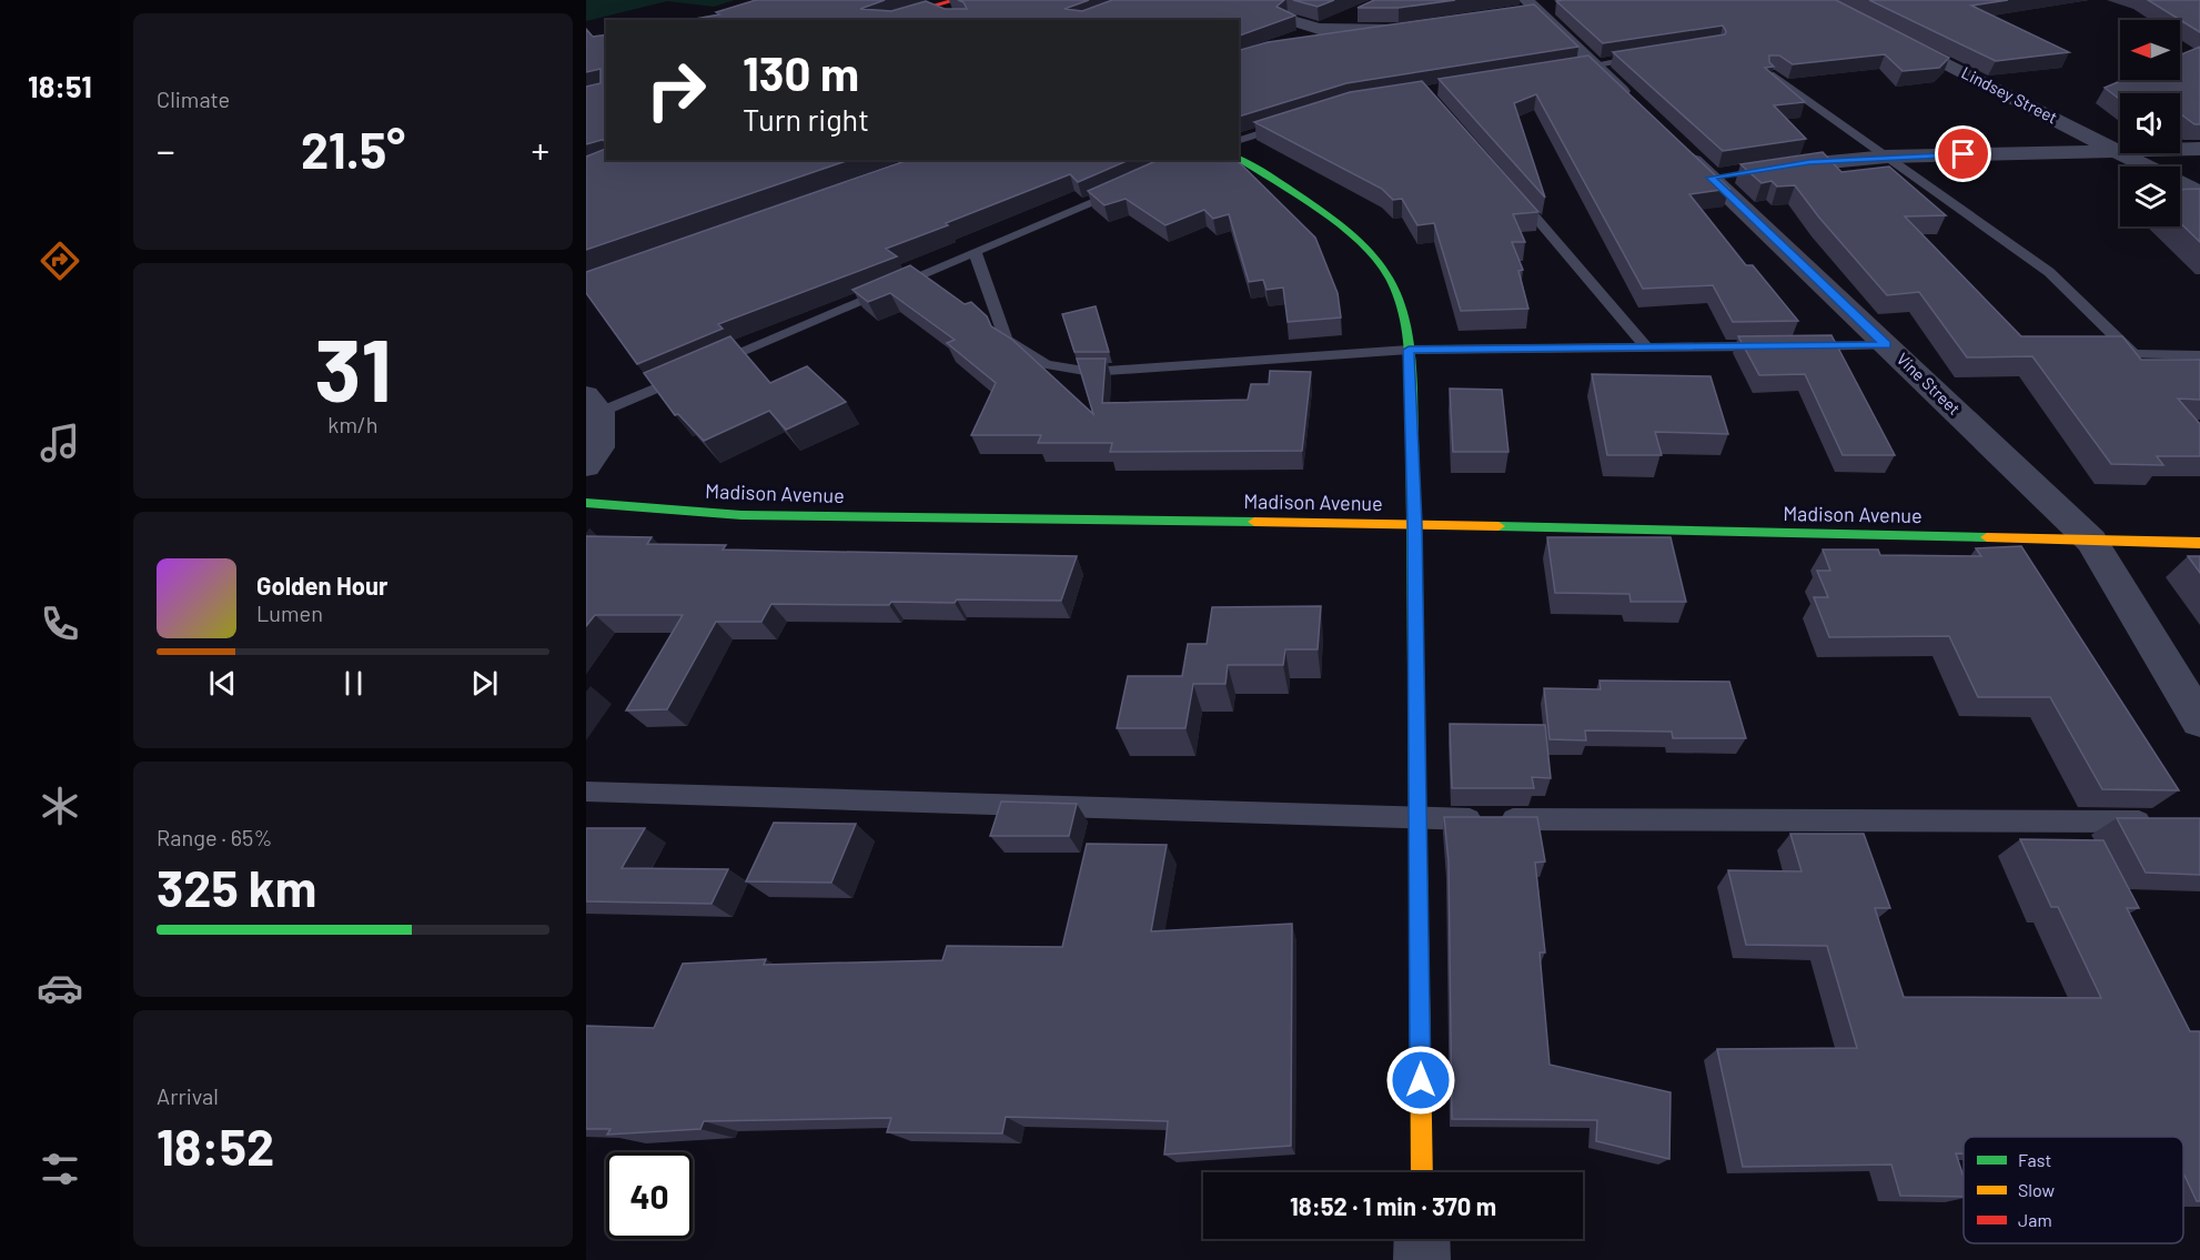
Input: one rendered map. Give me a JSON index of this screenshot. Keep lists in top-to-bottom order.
{
  "streets": {
    "street": ["Lindsey Street", "Vine Street", "Madison Avenue"]
  },
  "crossings": [
    ["Vine Street", "Madison Avenue"]
  ],
  "legend": ["Fast", "Slow", "Jam"],
  "north": "left",
  "page": {
    "tabs": "18:51",
    "tile": [
      "Climate",
      ["31", "km/h"],
      ["Range · 65%", "325 km"],
      ["Arrival", "18:52"]
    ],
    "turn": ["130 m", "Turn right"],
    "heat": ["−", "21.5°", "+"],
    "song": ["Golden Hour", "Lumen"],
    "limit": "40",
    "trip": "18:52 · 1 min · 370 m"
  }
}
